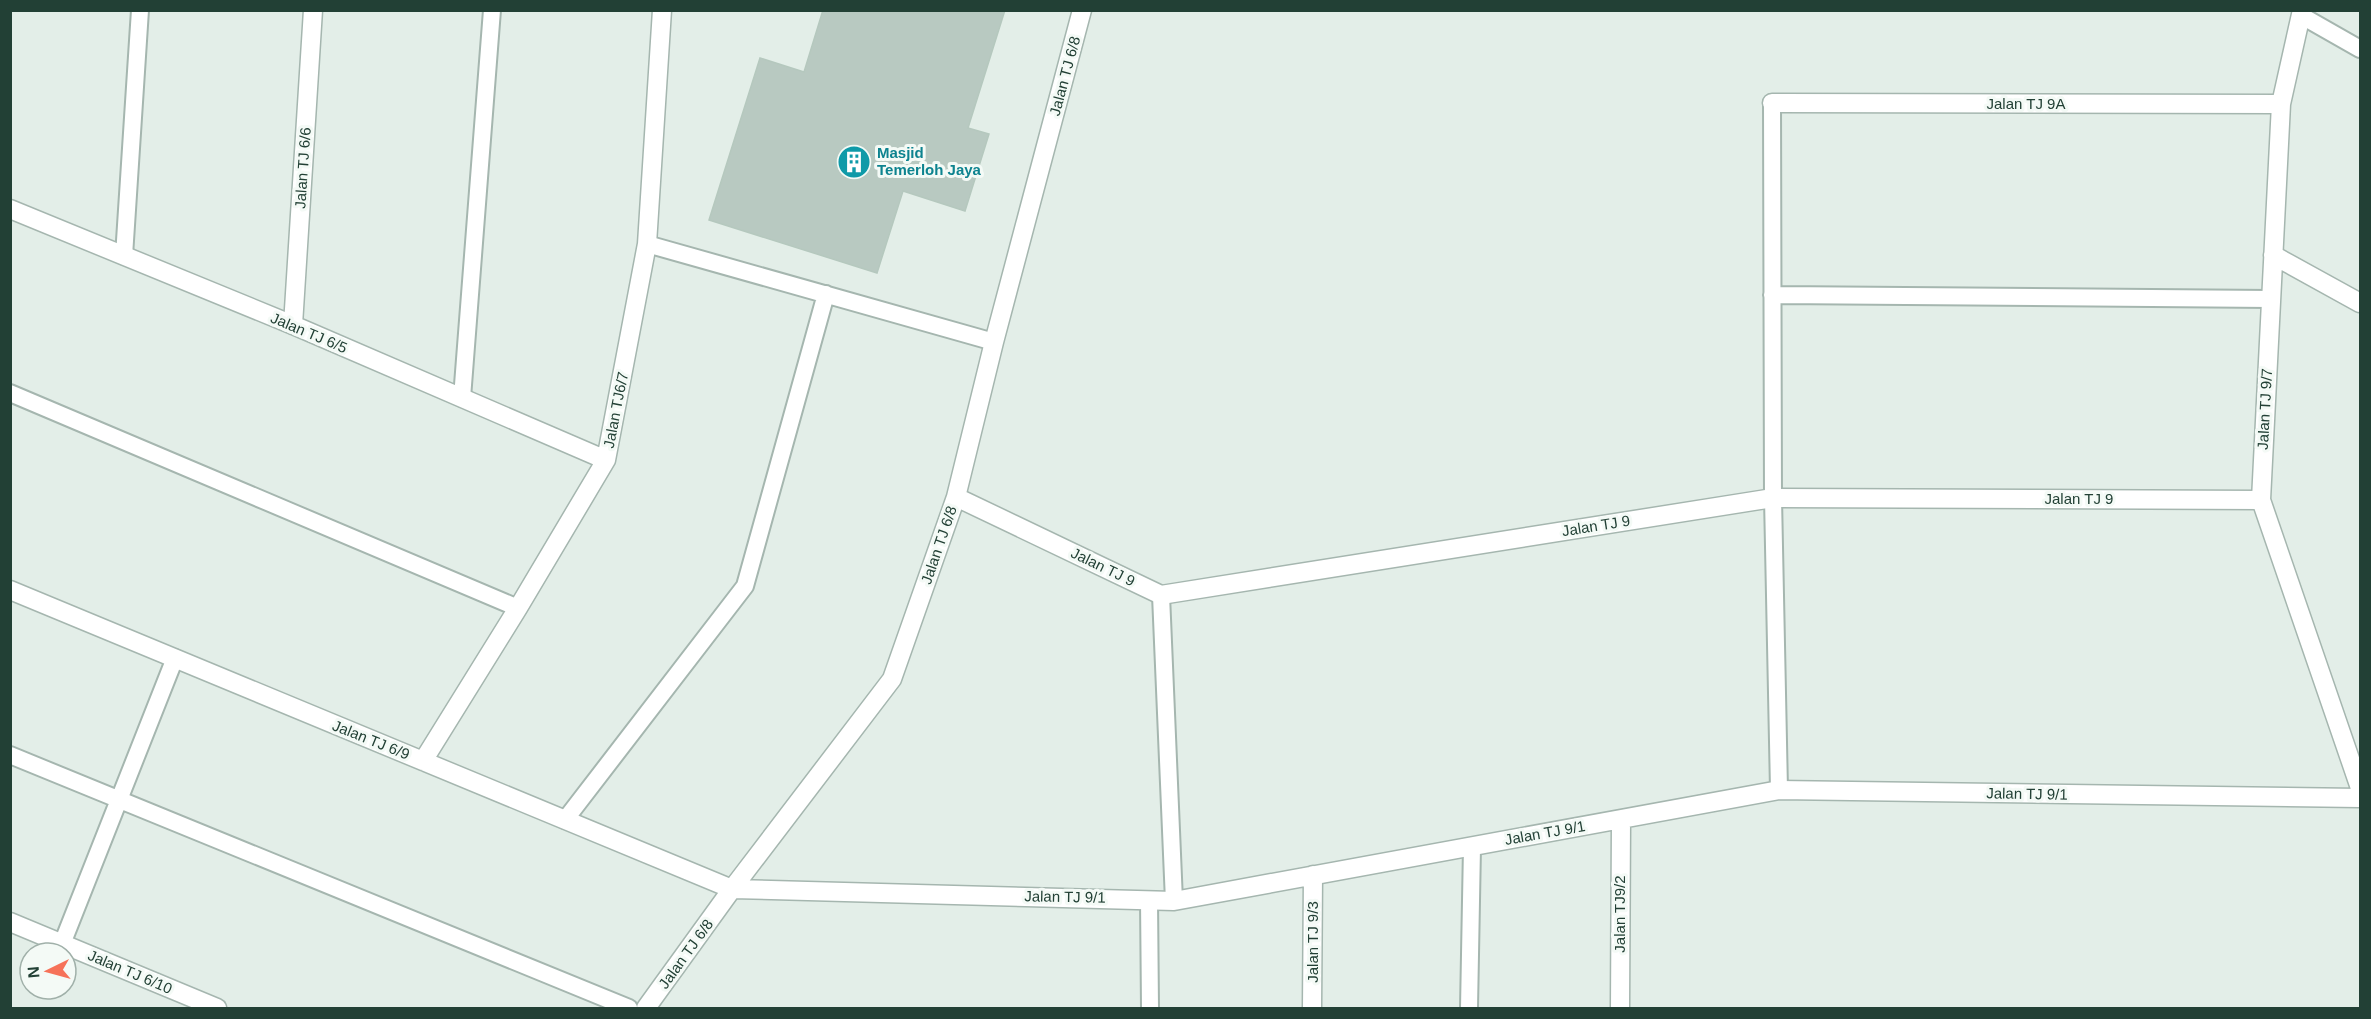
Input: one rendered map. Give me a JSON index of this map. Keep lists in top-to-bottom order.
{
  "streets": {
    "street": [
      "Jalan TJ 6/8",
      "Jalan TJ 9A",
      "Jalan TJ 6/6",
      "Jalan TJ 6/5",
      "Jalan TJ 9/7",
      "Jalan TJ6/7",
      "Jalan TJ 9",
      "Jalan TJ 6/9",
      "Jalan TJ 9/1",
      "Jalan TJ9/2",
      "Jalan TJ 9/3",
      "Jalan TJ 6/10"
    ]
  },
  "crossings": [
    ["Jalan TJ 6/8", "Jalan TJ 9"],
    ["Jalan TJ 6/8", "Jalan TJ 6/9"],
    ["Jalan TJ 6/8", "Jalan TJ 9/1"],
    ["Jalan TJ 9A", "Jalan TJ 9/7"],
    ["Jalan TJ 6/6", "Jalan TJ 6/5"],
    ["Jalan TJ 6/5", "Jalan TJ6/7"],
    ["Jalan TJ 9/7", "Jalan TJ 9"],
    ["Jalan TJ6/7", "Jalan TJ 6/9"],
    ["Jalan TJ 6/9", "Jalan TJ 9/1"],
    ["Jalan TJ 9/1", "Jalan TJ9/2"],
    ["Jalan TJ 9/1", "Jalan TJ 9/3"]
  ],
  "places": {
    "building": ["Masjid Temerloh Jaya"]
  },
  "north": "left"
}
